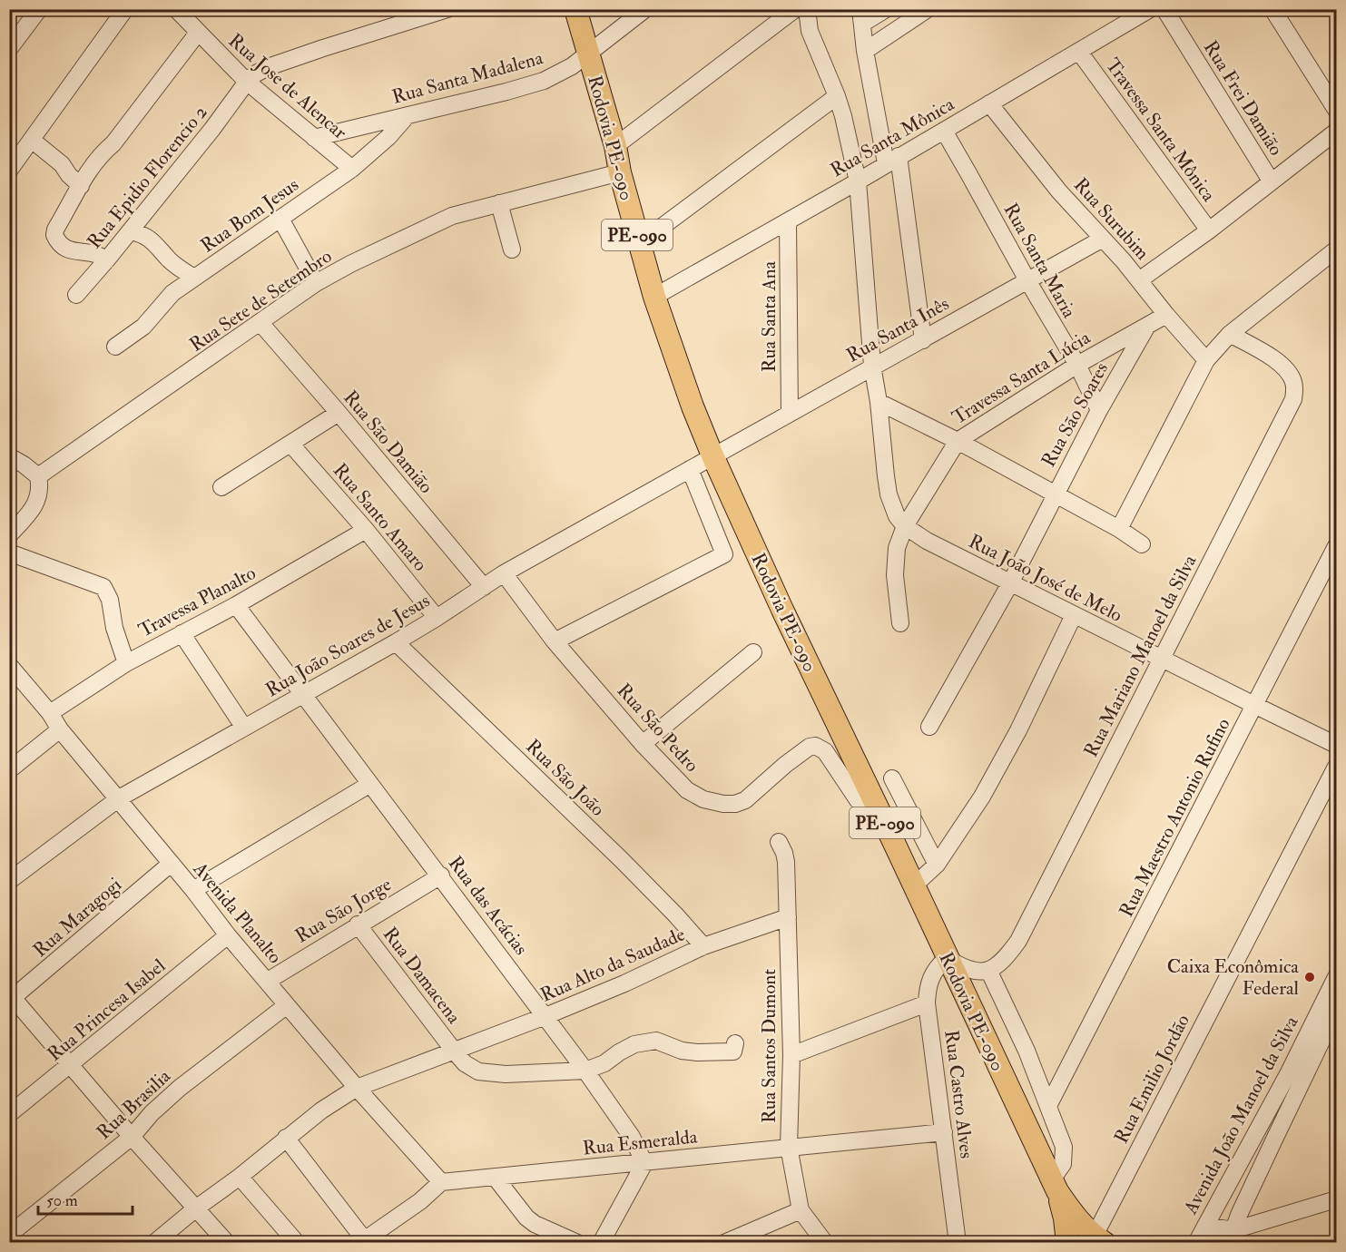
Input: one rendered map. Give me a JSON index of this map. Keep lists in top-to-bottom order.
{
  "streets": {
    "main road": ["Rodovia PE-090", "PE-090"],
    "street": [
      "Rua Santa Madalena",
      "Rua Jose de Alencar",
      "Rua Frei Damião",
      "Travessa Santa Mônica",
      "Rua Santa Mônica",
      "Rua Epidio Florencio 2",
      "Rua Bom Jesus",
      "Rua Surubim",
      "Rua Santa Maria",
      "Rua Sete de Setembro",
      "Rua Santa Ana",
      "Rua Santa Inês",
      "Travessa Santa Lúcia",
      "Rua São Soares",
      "Rua São Damião",
      "Rua Santo Amaro",
      "Rua João José de Melo",
      "Travessa Planalto",
      "Rua João Soares de Jesus",
      "Rua Mariano Manoel da Silva",
      "Rua São Pedro",
      "Rua São João",
      "Rua Maestro Antonio Rufino",
      "Rua das Acácias",
      "Rua São Jorge",
      "Avenida Planalto",
      "Rua Maragogi",
      "Rua Alto da Saudade",
      "Rua Damacena",
      "Rua Princesa Isabel",
      "Rua Santos Dumont",
      "Rua Emilio Jordão",
      "Rua Castro Alves",
      "Rua Brasilia",
      "Avenida João Manoel da Silva",
      "Rua Esmeralda"
    ]
  },
  "crossings": [
    ["Rua Santa Madalena", "Rua Jose de Alencar"],
    ["Rua Santa Madalena", "Rodovia PE-090"],
    ["Rua Santa Madalena", "Rua Bom Jesus"],
    ["Rua Jose de Alencar", "Rua Epidio Florencio 2"],
    ["Rua Jose de Alencar", "Rua Bom Jesus"],
    ["Travessa Santa Mônica", "Rua Santa Mônica"],
    ["Rua Santa Mônica", "Rodovia PE-090"],
    ["Rua Santa Mônica", "Rua Surubim"],
    ["Rua Santa Mônica", "Rua Santa Maria"],
    ["Rua Santa Mônica", "Rua Santa Ana"],
    ["Rua Santa Mônica", "Rua João José de Melo"],
    ["Rodovia PE-090", "Rua Sete de Setembro"],
    ["Rodovia PE-090", "Rua Santa Inês"],
    ["Rodovia PE-090", "Rua João Soares de Jesus"],
    ["Rodovia PE-090", "Rua São Pedro"],
    ["Rodovia PE-090", "Rua Emilio Jordão"],
    ["Rodovia PE-090", "Rua Castro Alves"],
    ["Rua Surubim", "Rua Santa Inês"],
    ["Rua Surubim", "Travessa Santa Lúcia"],
    ["Rua Santa Maria", "Rua Santa Inês"],
    ["Rua Santa Maria", "Travessa Santa Lúcia"],
    ["Rua Santa Maria", "Rua São Soares"],
    ["Rua Sete de Setembro", "Rua São Damião"],
    ["Rua Santa Ana", "Rua Santa Inês"],
    ["Rua Santa Inês", "Rua João José de Melo"],
    ["Rua Santa Inês", "Rua João Soares de Jesus"],
    ["Travessa Santa Lúcia", "Rua São Soares"],
    ["Travessa Santa Lúcia", "Rua João José de Melo"],
    ["Rua São Soares", "Rua João José de Melo"],
    ["Rua São Damião", "Rua João Soares de Jesus"],
    ["Rua Santo Amaro", "Travessa Planalto"],
    ["Rua Santo Amaro", "Rua João Soares de Jesus"],
    ["Rua João José de Melo", "Rua Mariano Manoel da Silva"],
    ["Rua João José de Melo", "Rua Maestro Antonio Rufino"],
    ["Travessa Planalto", "Rua das Acácias"],
    ["Travessa Planalto", "Avenida Planalto"],
    ["Rua João Soares de Jesus", "Rua São Pedro"],
    ["Rua João Soares de Jesus", "Rua São João"],
    ["Rua João Soares de Jesus", "Rua das Acácias"],
    ["Rua João Soares de Jesus", "Avenida Planalto"],
    ["Rua São João", "Rua Alto da Saudade"],
    ["Rua das Acácias", "Rua São Jorge"],
    ["Rua das Acácias", "Rua Alto da Saudade"],
    ["Rua das Acácias", "Rua Esmeralda"],
    ["Rua São Jorge", "Avenida Planalto"],
    ["Rua São Jorge", "Rua Damacena"],
    ["Avenida Planalto", "Rua Maragogi"],
    ["Avenida Planalto", "Rua Alto da Saudade"],
    ["Avenida Planalto", "Rua Princesa Isabel"],
    ["Avenida Planalto", "Rua Brasilia"],
    ["Avenida Planalto", "Rua Esmeralda"],
    ["Rua Alto da Saudade", "Rua Damacena"],
    ["Rua Alto da Saudade", "Rua Santos Dumont"],
    ["Rua Santos Dumont", "Rua Esmeralda"],
    ["Rua Castro Alves", "Rua Esmeralda"]
  ],
  "places": ["Caixa Econômica Federal"],
  "scale_bar": "50 m"
}
